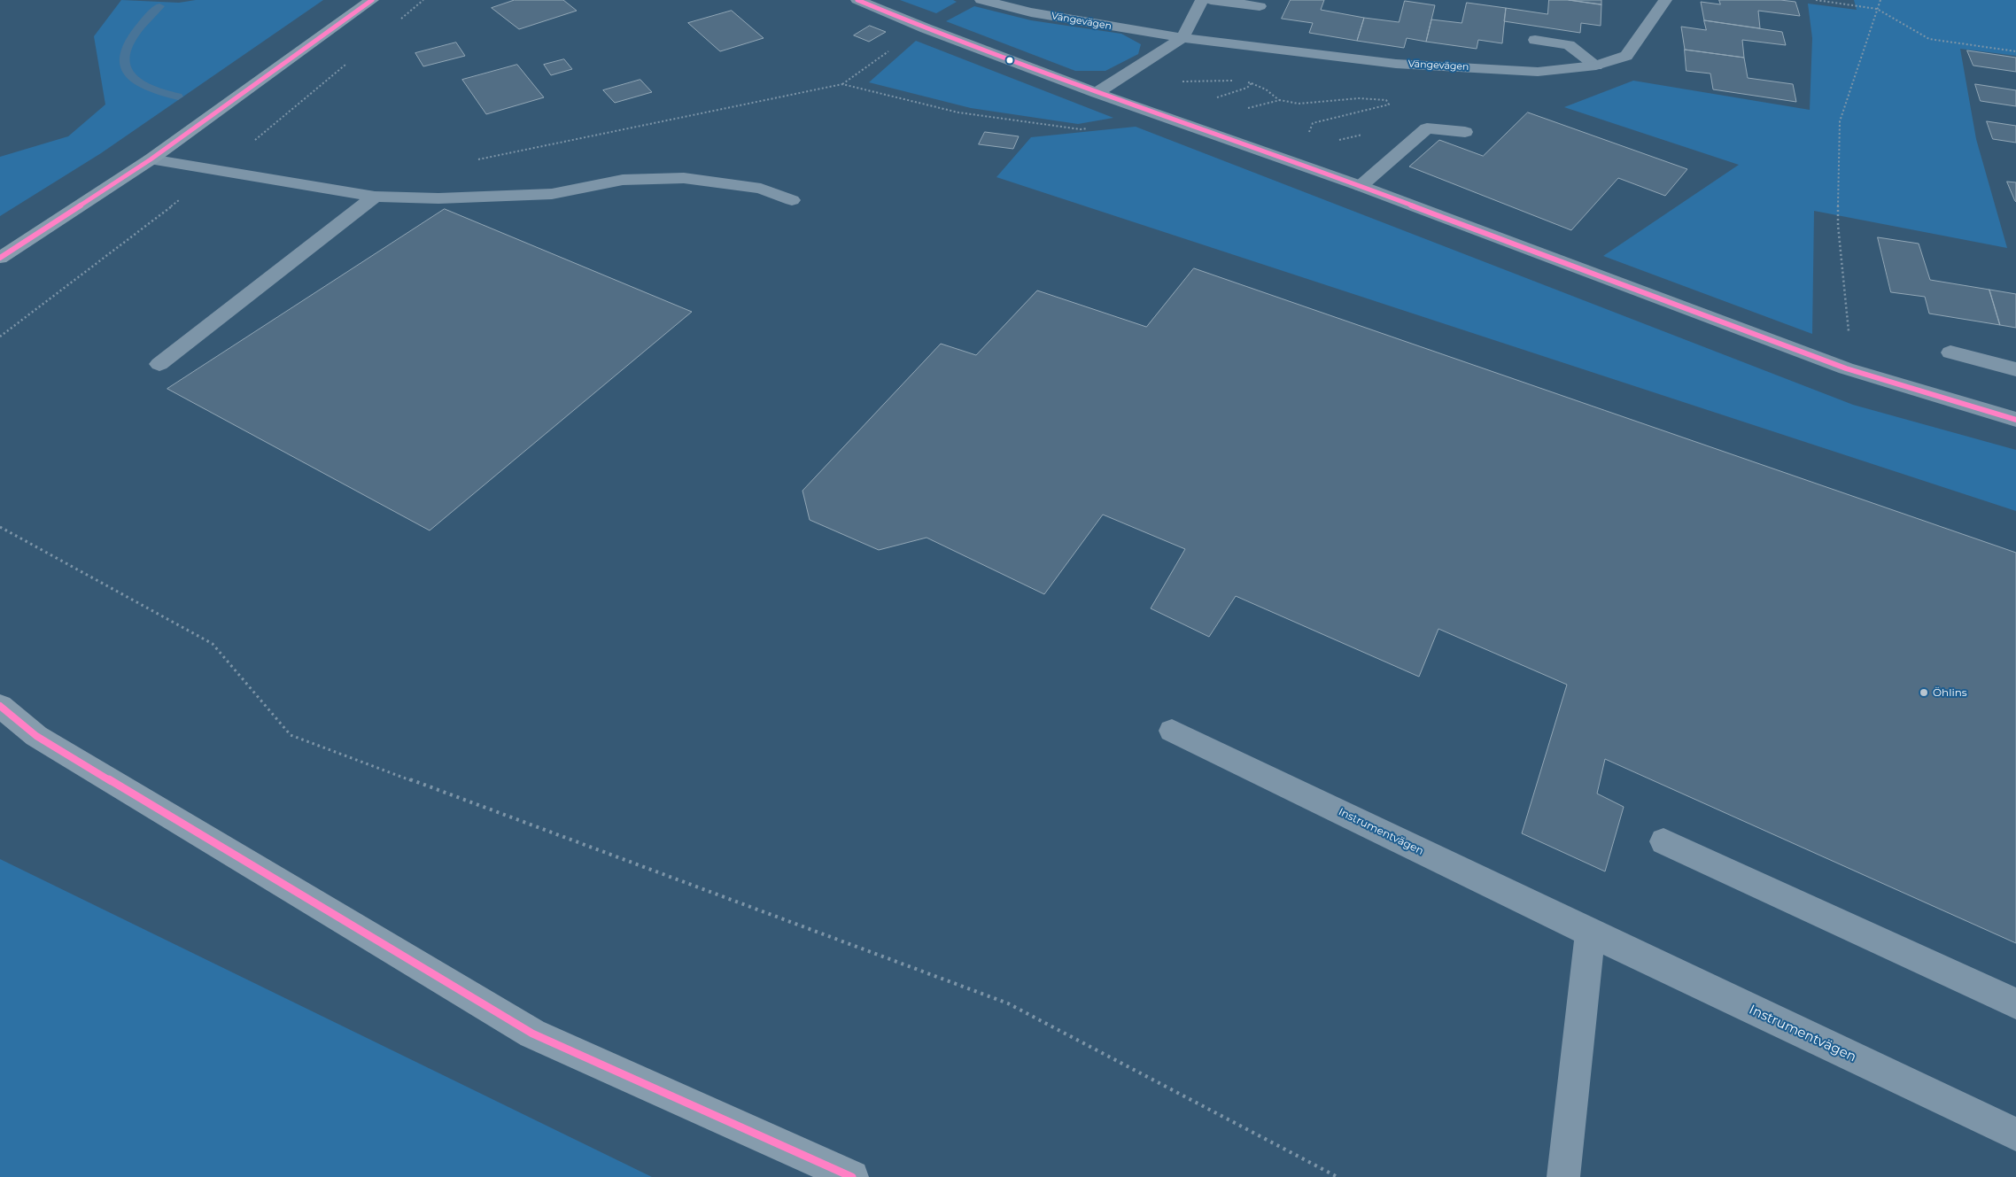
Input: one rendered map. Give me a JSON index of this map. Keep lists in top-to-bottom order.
{
  "streets": {
    "street": ["Vängevägen", "Instrumentvägen"]
  },
  "places": ["Öhlins"]
}
